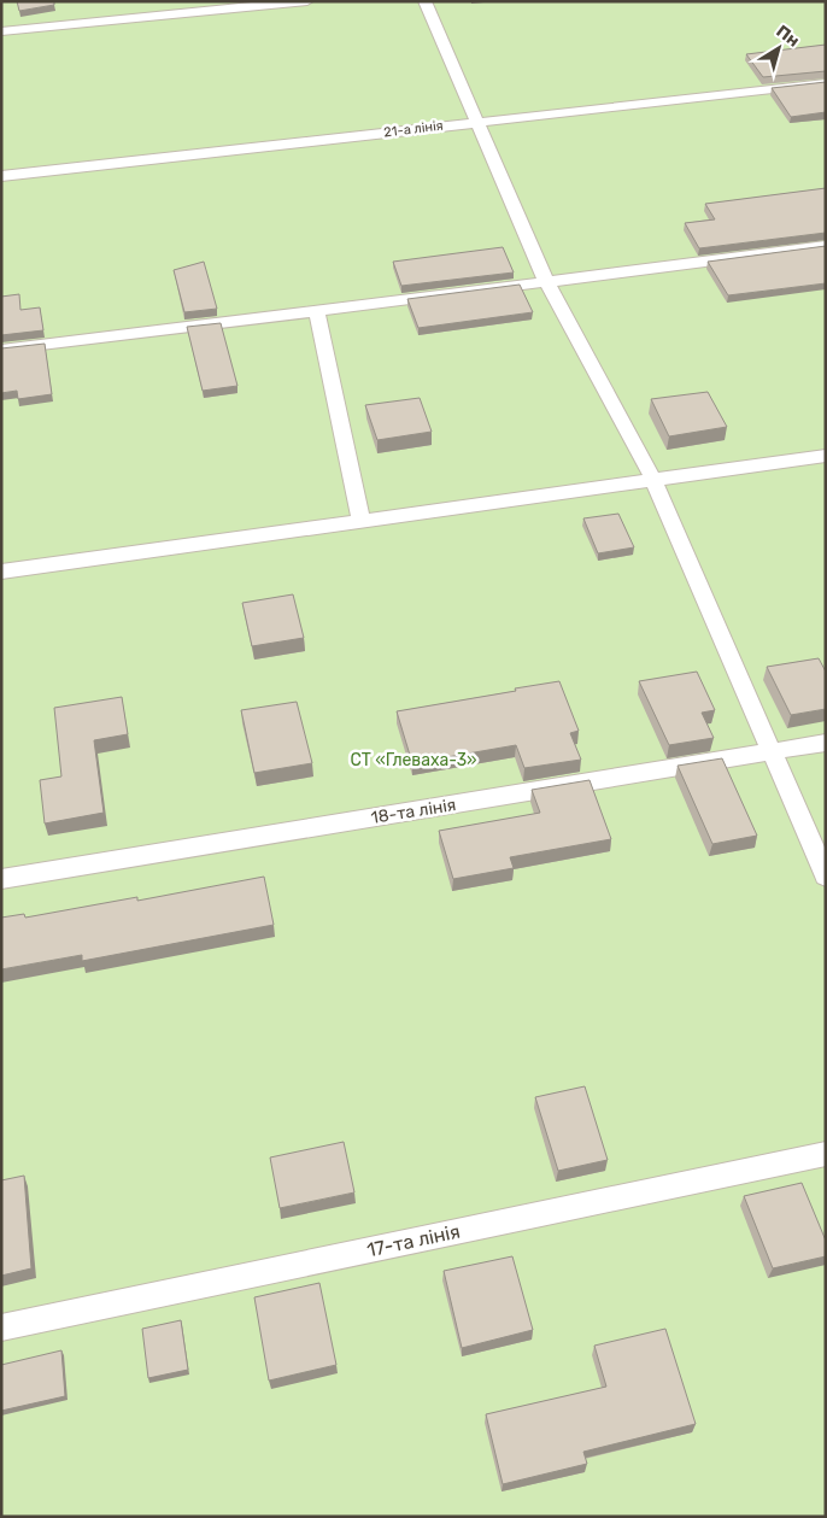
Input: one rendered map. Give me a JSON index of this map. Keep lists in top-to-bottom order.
{
  "streets": {
    "lane": ["21-а лінія", "18-та лінія", "17-та лінія"]
  },
  "parks": ["СТ «Глеваха-3»"],
  "north": "top right"
}
